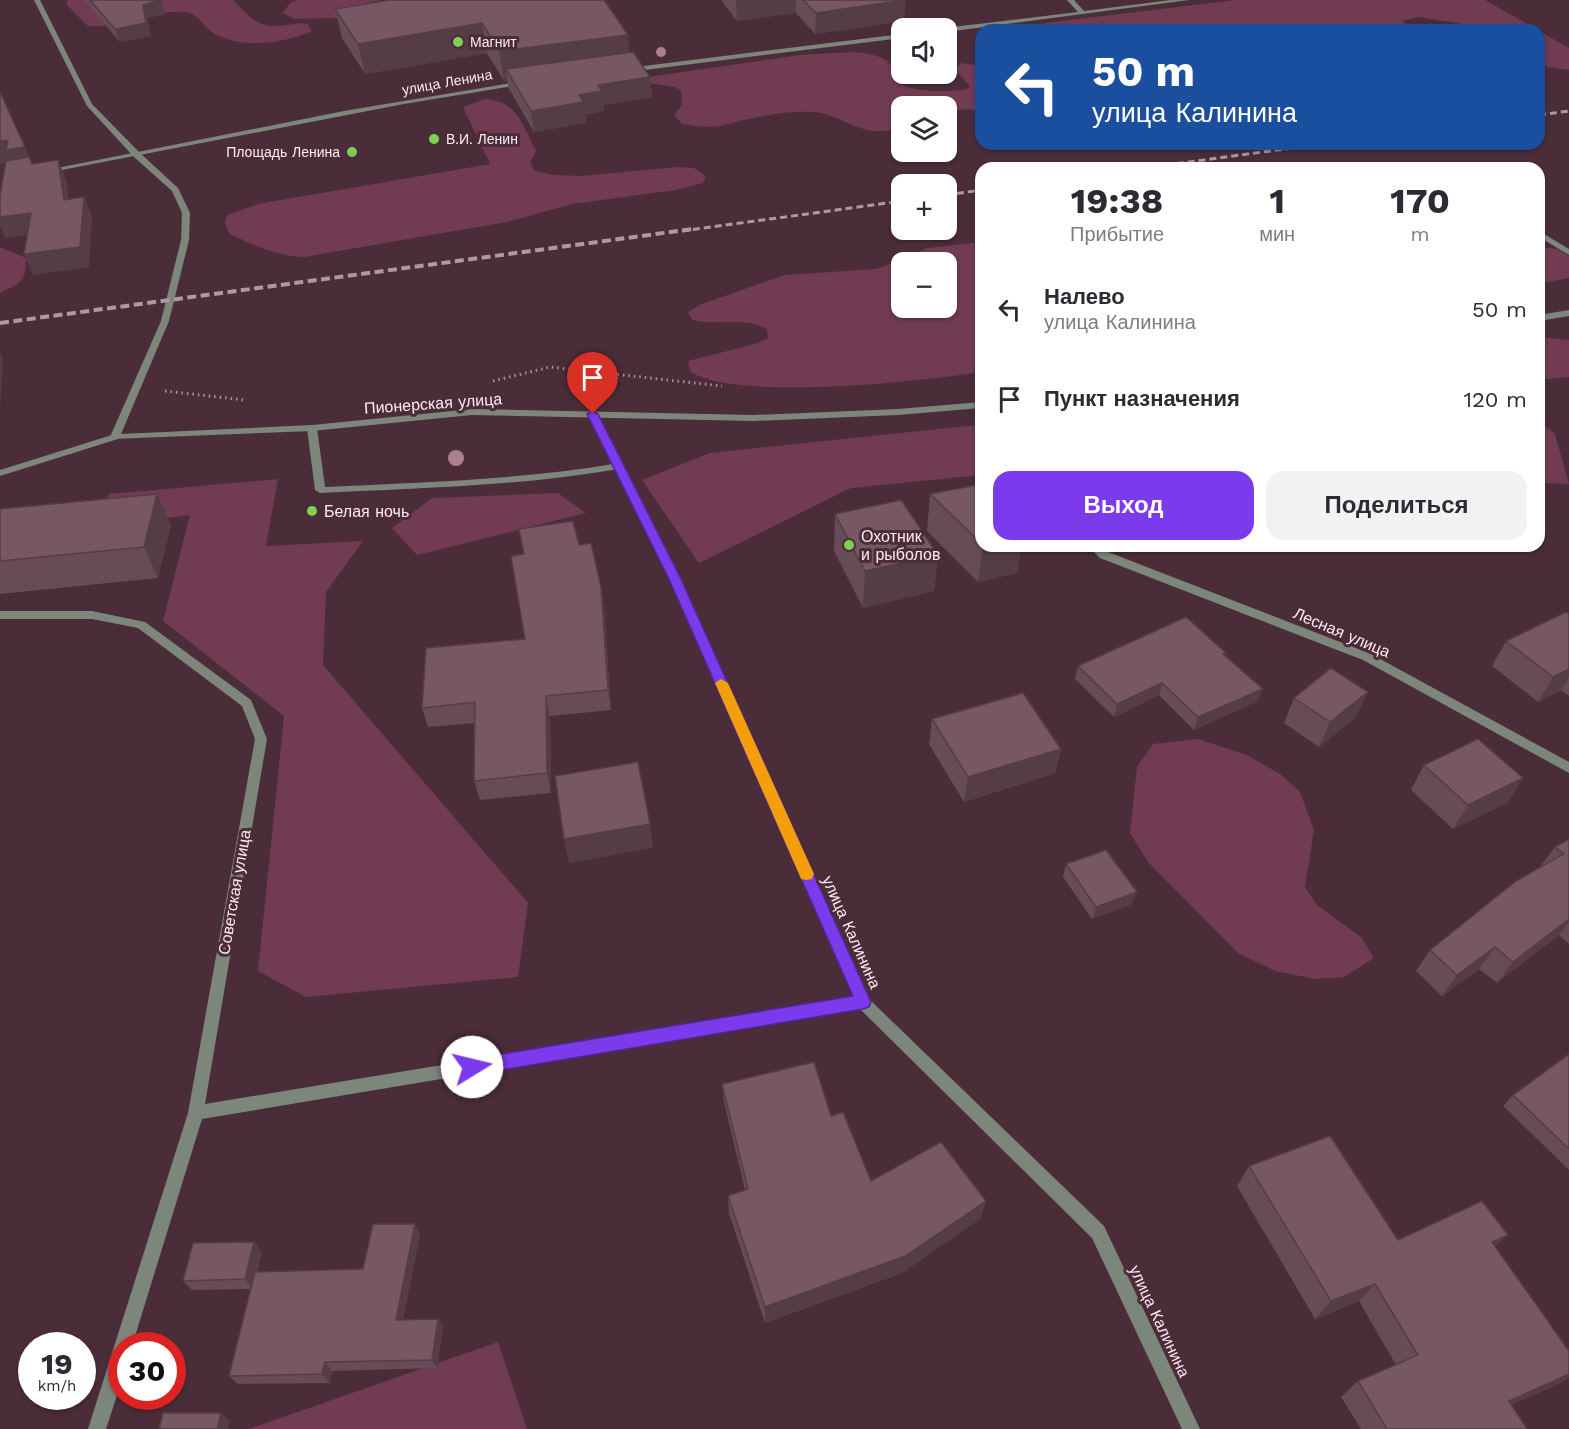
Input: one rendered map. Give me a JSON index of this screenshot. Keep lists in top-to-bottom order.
{
  "streets": {
    "street": [
      "улица Ленина",
      "Пионерская улица",
      "Лесная улица",
      "Советская улица",
      "улица Калинина"
    ]
  },
  "crossings": [
    ["Пионерская улица", "улица Калинина"]
  ],
  "places": [
    "Магнит",
    "В.И. Ленин",
    "Площадь Ленина",
    "Белая ночь",
    "Охотник и рыболов"
  ],
  "page": {
    "map_buttons": ["+", "−"],
    "turn": ["50 m", "улица Калинина"],
    "eta": [
      "19:38",
      "Прибытие",
      "1",
      "мин",
      "170",
      "m"
    ],
    "list": [
      {
        "name": "Налево",
        "note": "улица Калинина",
        "value": "50 m"
      },
      {
        "name": "Пункт назначения",
        "value": "120 m"
      }
    ],
    "buttons": ["Выход", "Поделиться"],
    "speed": "19 km/h",
    "limit": "30"
  }
}
